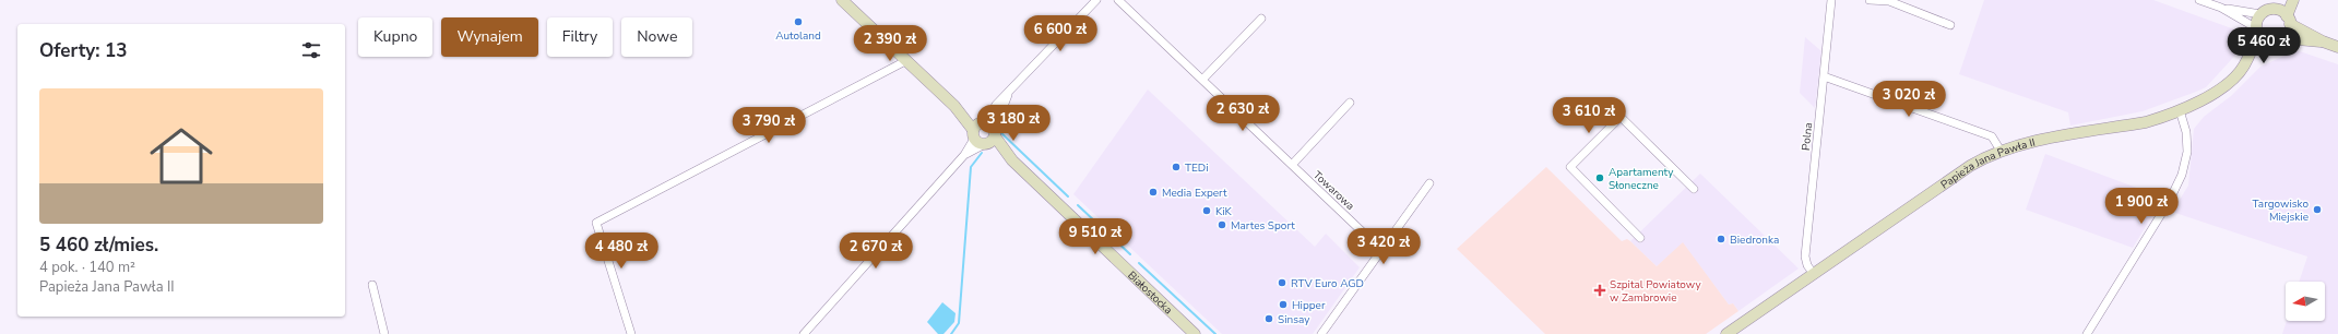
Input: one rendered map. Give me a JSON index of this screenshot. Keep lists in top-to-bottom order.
{
  "streets": {
    "street": [
      "Polna",
      "Papieża Jana Pawła II",
      "Towarowa",
      "Białostocka"
    ]
  },
  "crossings": [
    ["Polna", "Papieża Jana Pawła II"]
  ],
  "places": {
    "other": [
      "Autoland",
      "TEDi",
      "Apartamenty Słoneczne",
      "Media Expert",
      "Targowisko Miejskie",
      "KiK",
      "Martes Sport",
      "Biedronka",
      "RTV Euro AGD",
      "Hipper",
      "Sinsay"
    ],
    "health": ["Szpital Powiatowy w Zambrowie"]
  },
  "north": "left",
  "page": {
    "price": [
      "6 600 zł",
      "2 390 zł",
      "5 460 zł",
      "3 020 zł",
      "2 630 zł",
      "3 610 zł",
      "3 180 zł",
      "3 790 zł",
      "1 900 zł",
      "9 510 zł",
      "3 420 zł",
      "4 480 zł",
      "2 670 zł"
    ],
    "chip": [
      "Kupno",
      "Wynajem",
      "Filtry",
      "Nowe"
    ],
    "heading": "Oferty: 13",
    "list": [
      {
        "name": "5 460 zł/mies.",
        "note": "4 pok. · 140 m² · Papieża Jana Pawła II"
      }
    ]
  }
}
